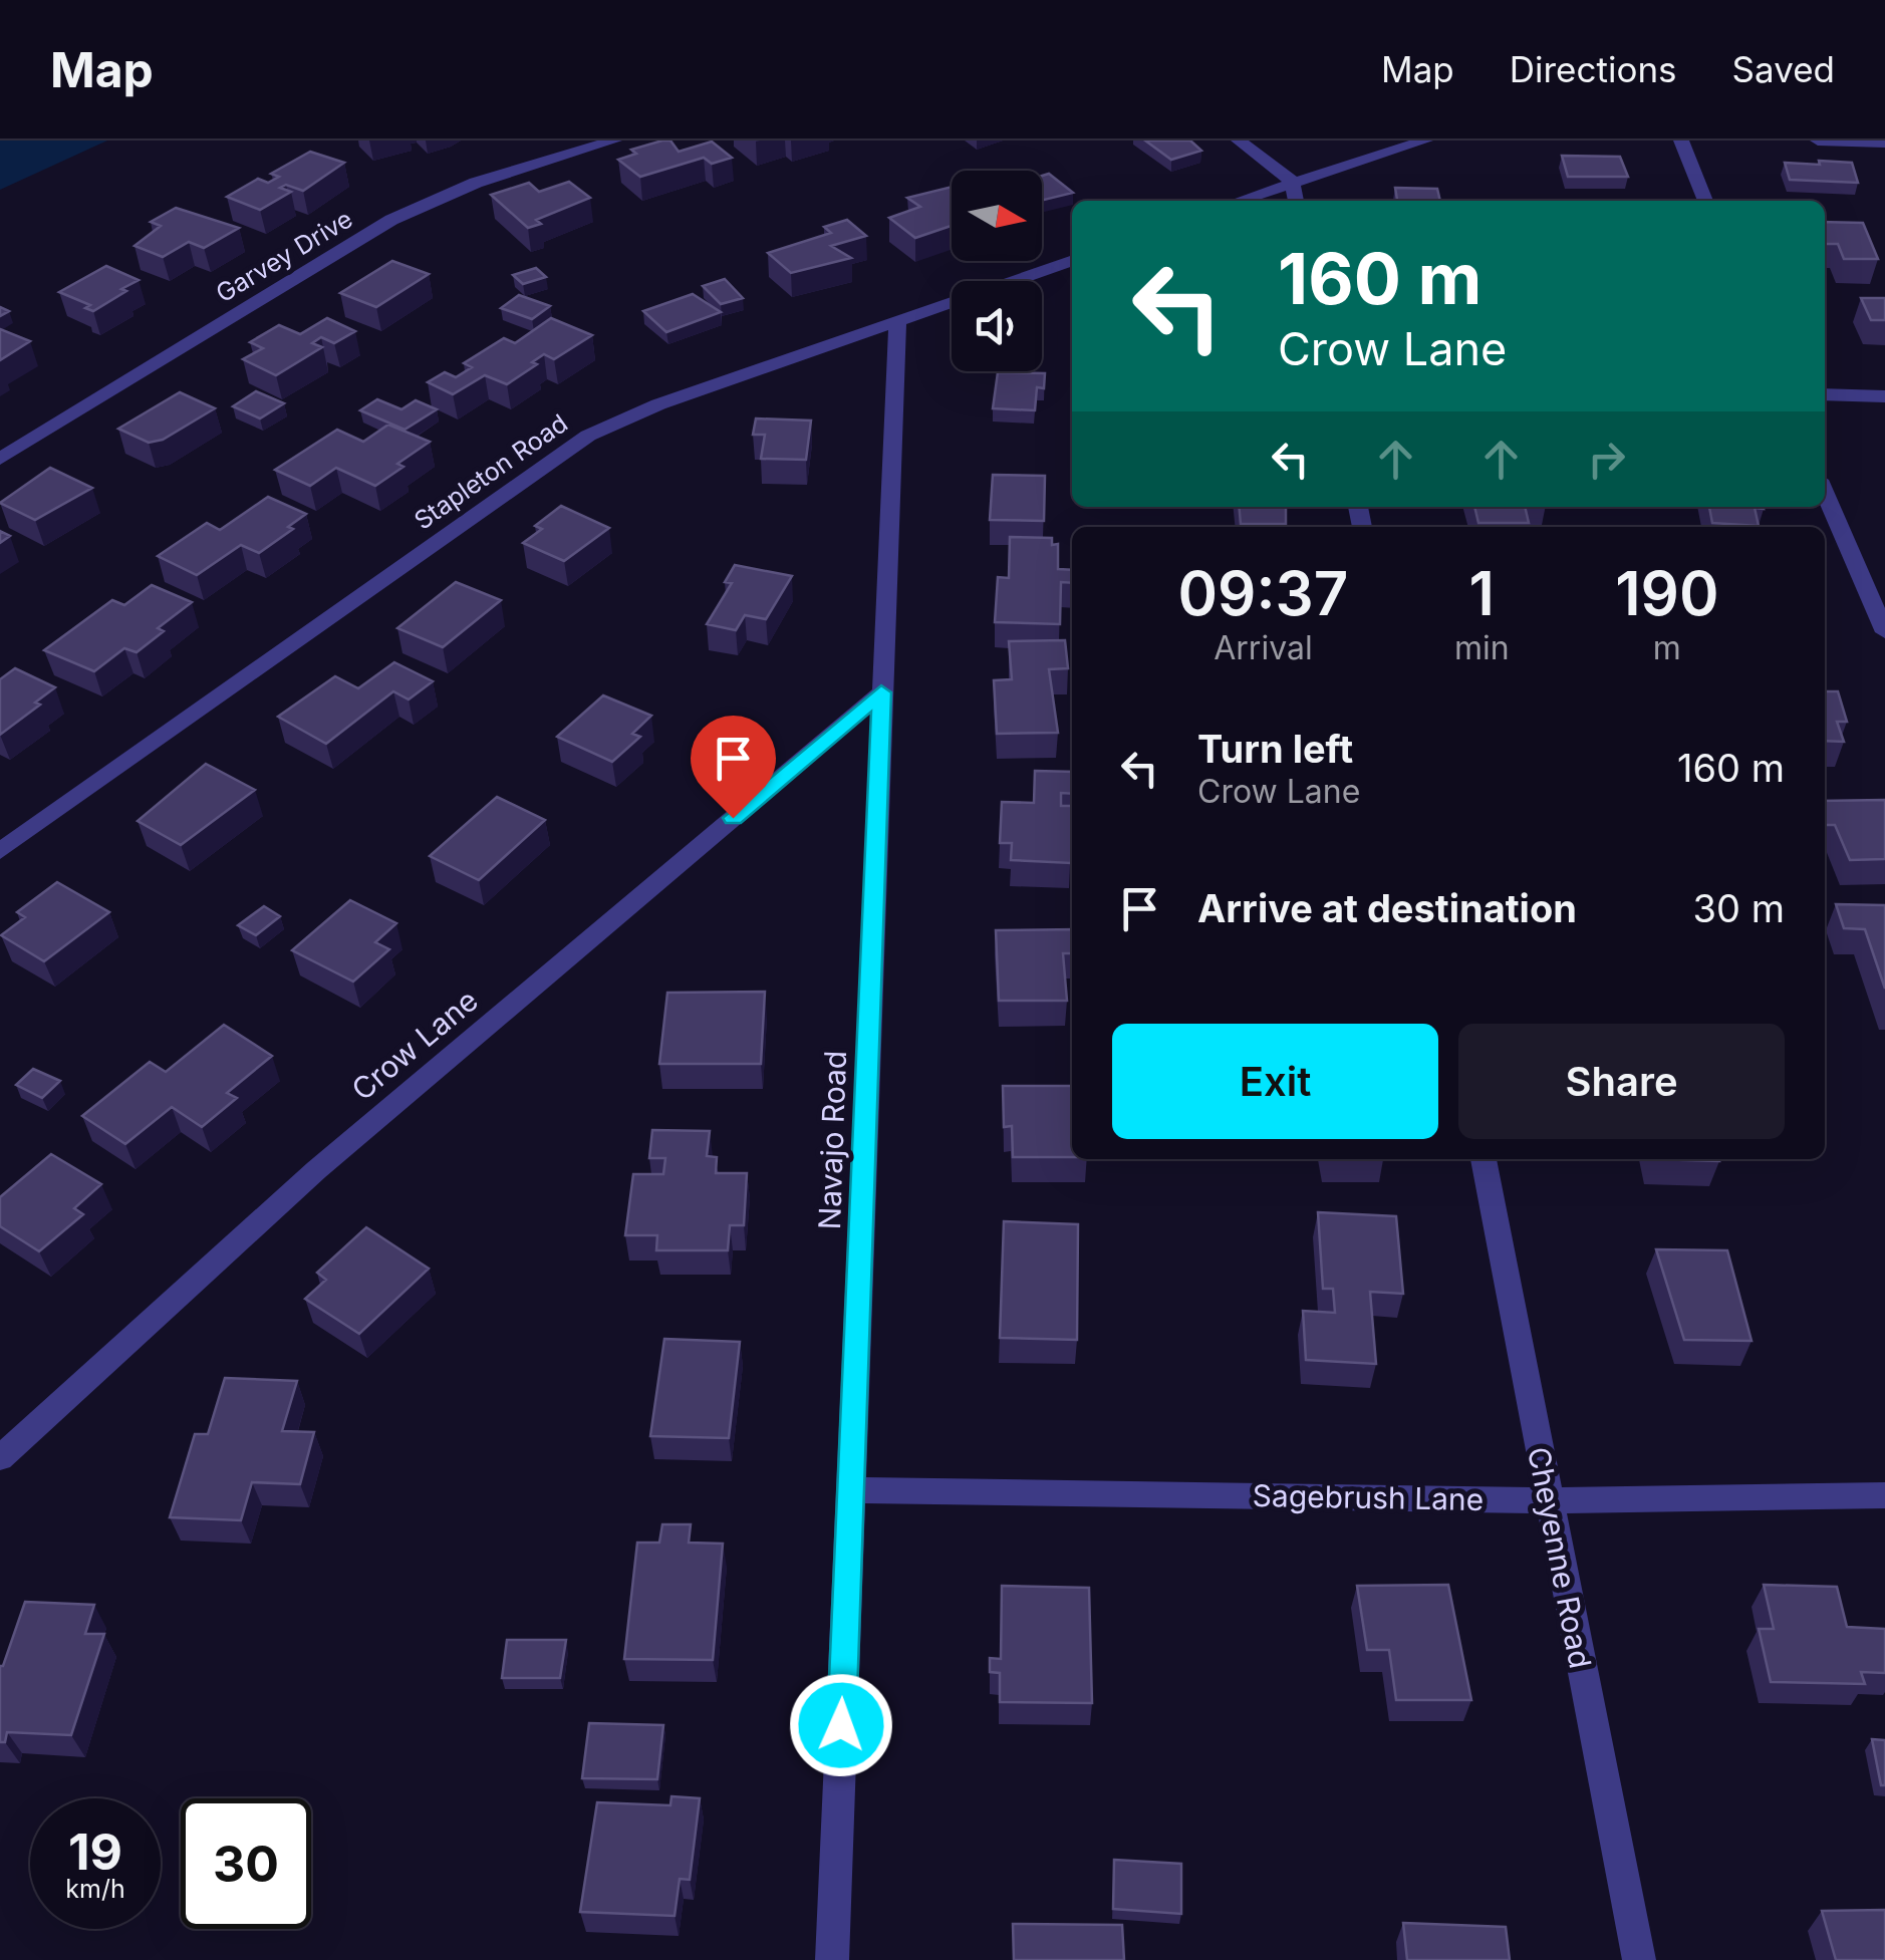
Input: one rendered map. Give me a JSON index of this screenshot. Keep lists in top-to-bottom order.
{
  "streets": {
    "street": [
      "Garvey Drive",
      "Stapleton Road",
      "Crow Lane",
      "Navajo Road",
      "Sagebrush Lane",
      "Cheyenne Road"
    ]
  },
  "crossings": [
    ["Stapleton Road", "Navajo Road"],
    ["Crow Lane", "Navajo Road"],
    ["Navajo Road", "Sagebrush Lane"],
    ["Sagebrush Lane", "Cheyenne Road"]
  ],
  "north": "right",
  "page": {
    "header": "Map",
    "nav": ["Map", "Directions", "Saved"],
    "turn": ["160 m", "Crow Lane"],
    "eta": [
      "09:37",
      "Arrival",
      "1",
      "min",
      "190",
      "m"
    ],
    "list": [
      {
        "name": "Turn left",
        "note": "Crow Lane",
        "value": "160 m"
      },
      {
        "name": "Arrive at destination",
        "value": "30 m"
      }
    ],
    "buttons": ["Exit", "Share"],
    "speed": "19 km/h",
    "limit": "30"
  }
}
